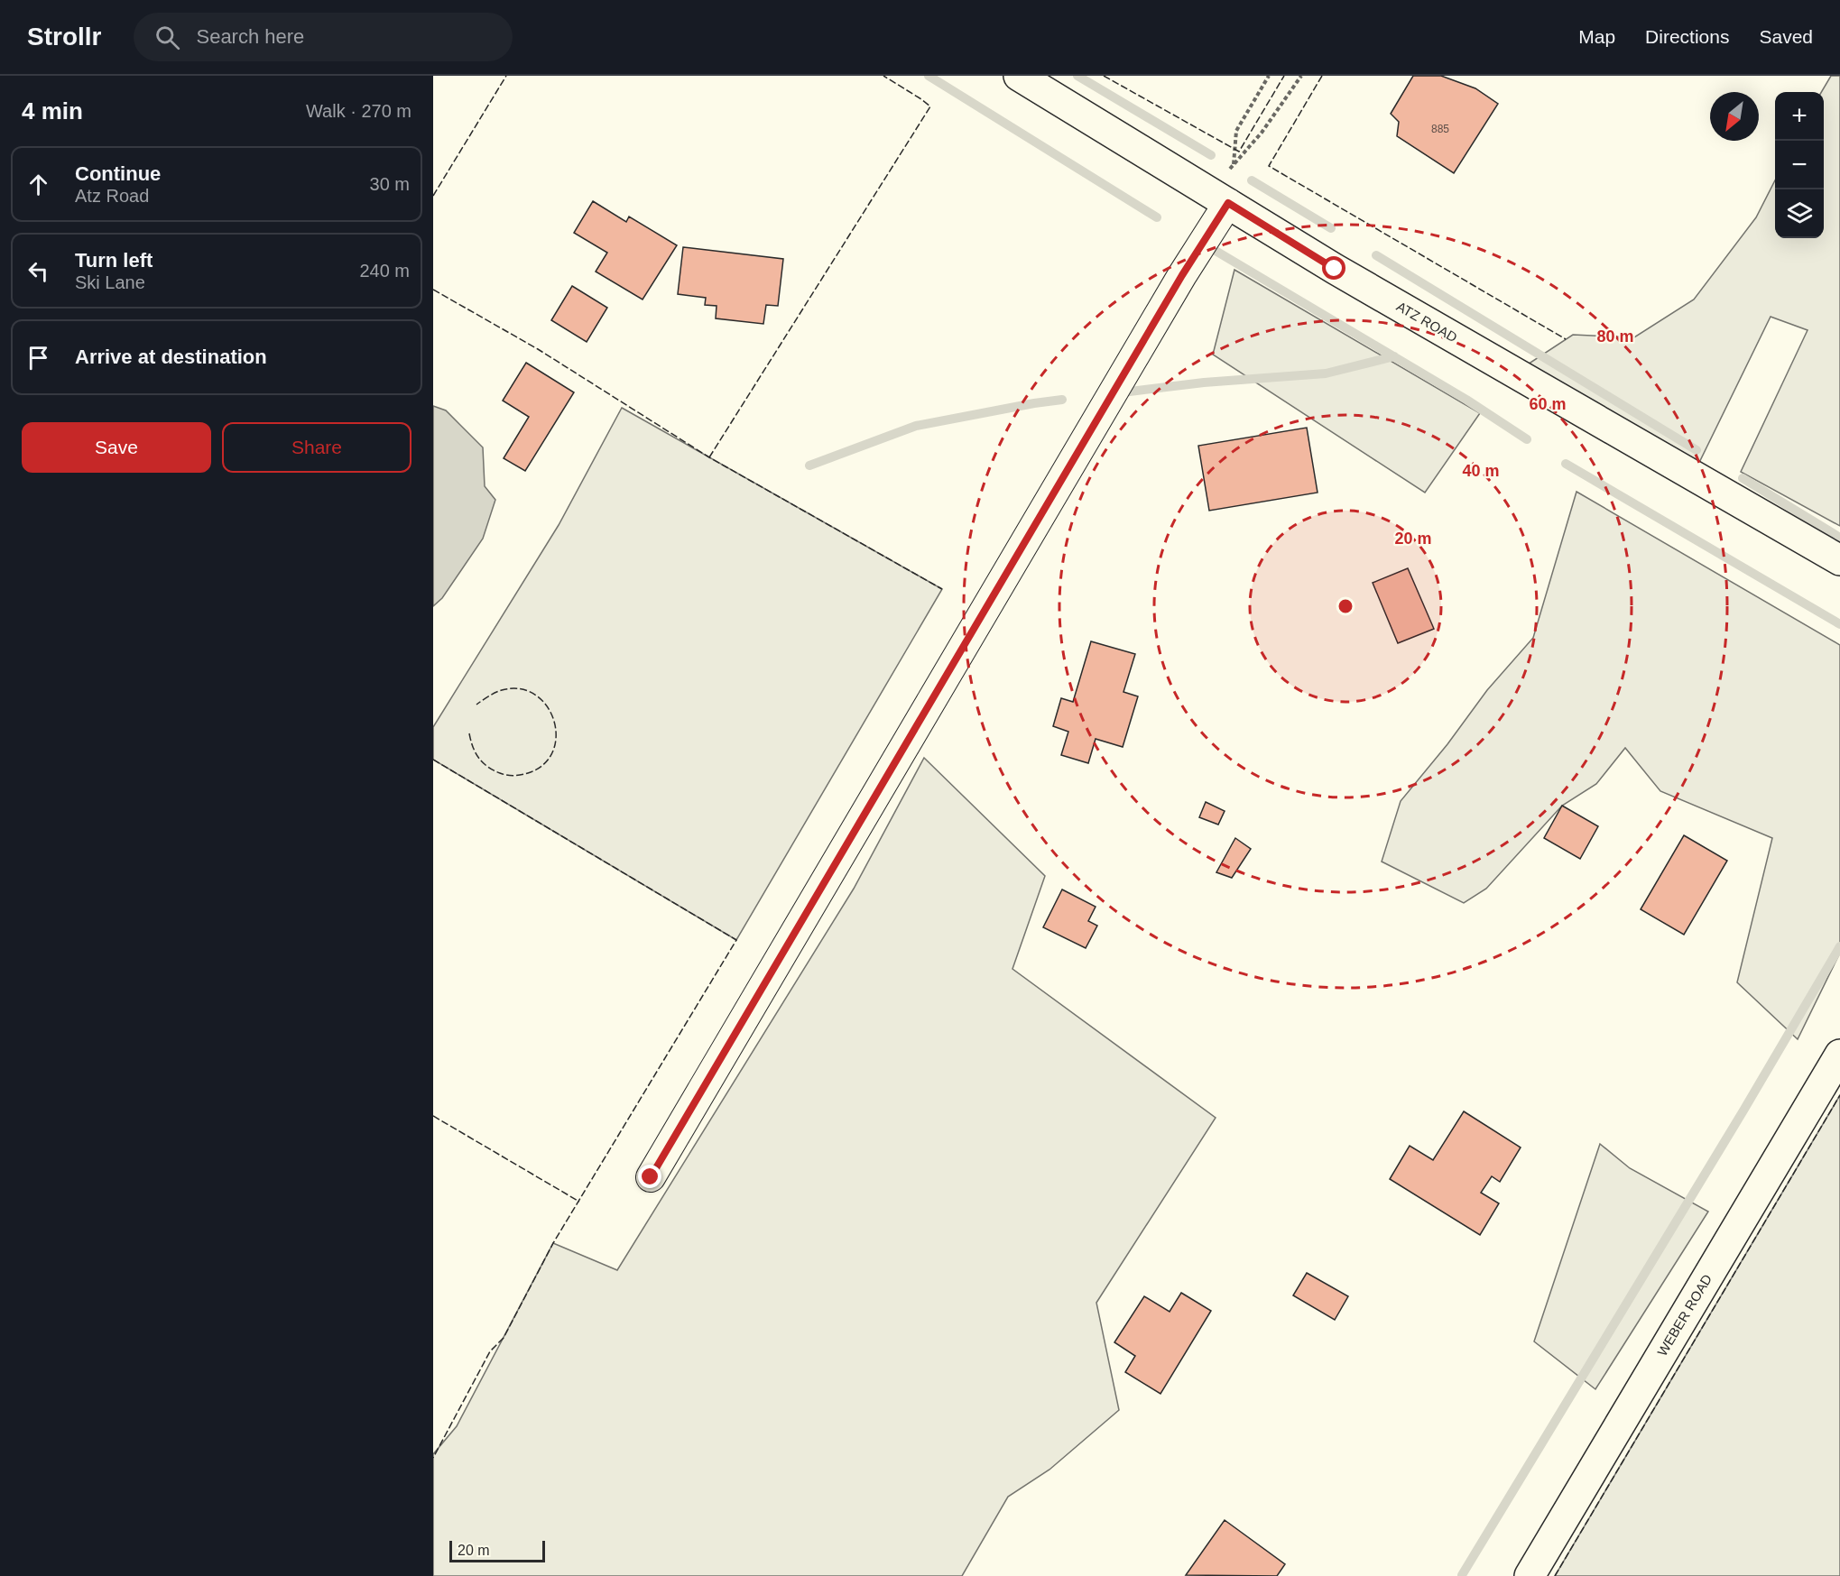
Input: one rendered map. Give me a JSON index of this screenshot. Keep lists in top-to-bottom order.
{
  "streets": {
    "street": ["ATZ ROAD", "WEBER ROAD"]
  },
  "house_numbers": ["885"],
  "scale_bar": "20 m",
  "north": "bottom left",
  "page": {
    "header": "Strollr",
    "search": "Search here",
    "nav": ["Map", "Directions", "Saved"],
    "heading": ["4 min", "Walk · 270 m"],
    "map_buttons": ["+", "−"],
    "list": [
      ["Continue", "Atz Road", "30 m"],
      ["Turn left", "Ski Lane", "240 m"],
      "Arrive at destination"
    ],
    "buttons": ["Save", "Share"],
    "scale": "20 m"
  },
  "rings": [
    "80 m",
    "60 m",
    "40 m",
    "20 m"
  ]
}
